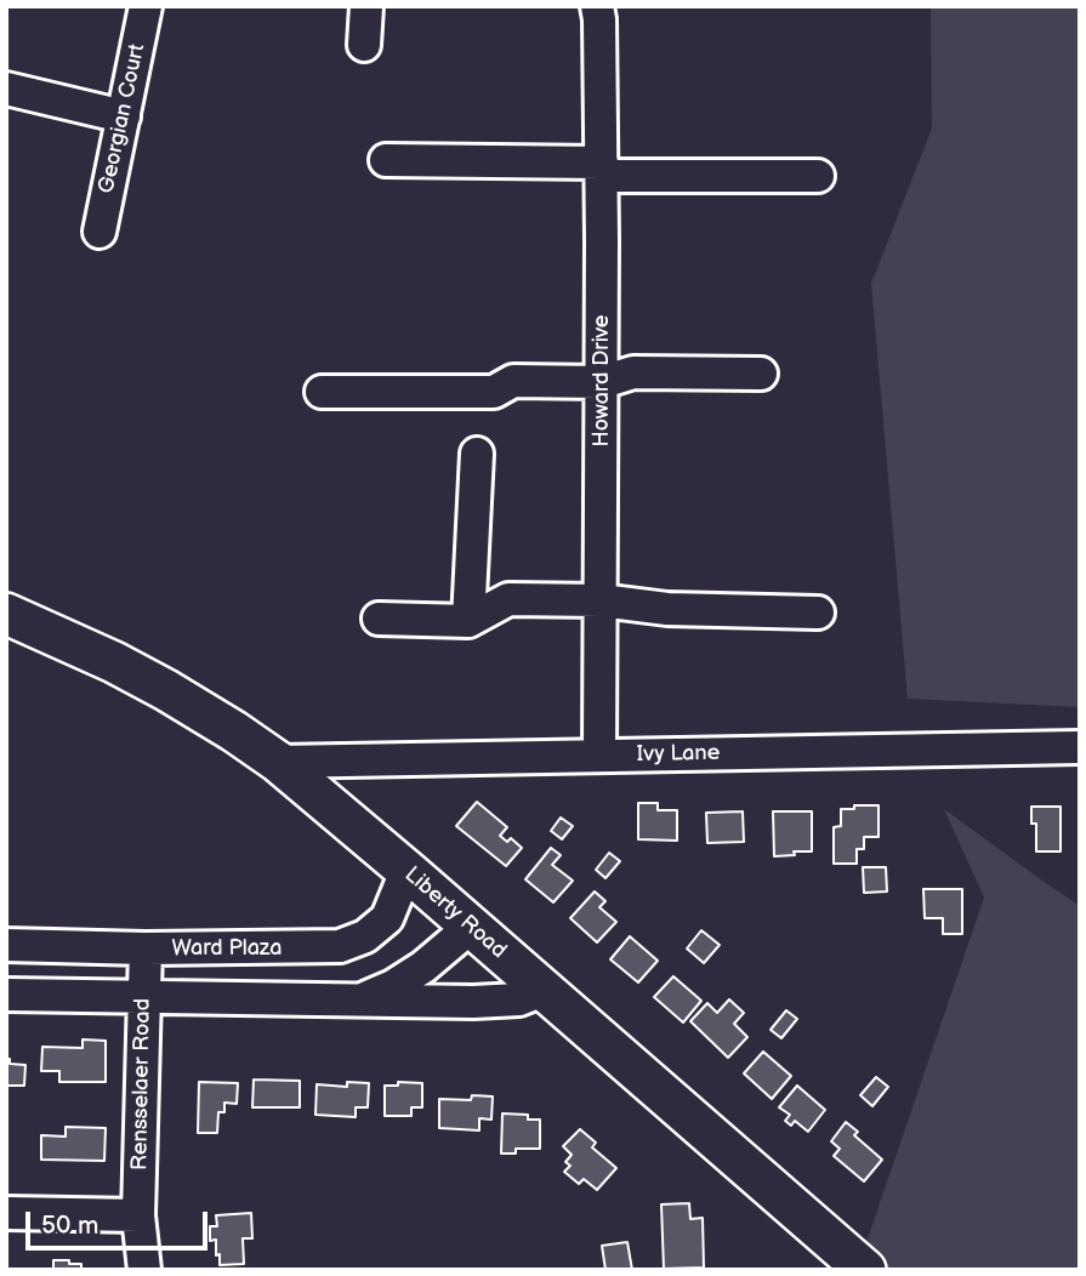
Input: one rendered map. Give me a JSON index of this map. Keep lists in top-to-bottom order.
{
  "streets": {
    "main road": ["Liberty Road"],
    "street": [
      "Georgian Court",
      "Howard Drive",
      "Ivy Lane",
      "Ward Plaza",
      "Rensselaer Road"
    ]
  },
  "crossings": [
    ["Howard Drive", "Ivy Lane"],
    ["Ivy Lane", "Liberty Road"],
    ["Liberty Road", "Ward Plaza"],
    ["Ward Plaza", "Rensselaer Road"]
  ],
  "scale_bar": "50 m"
}
